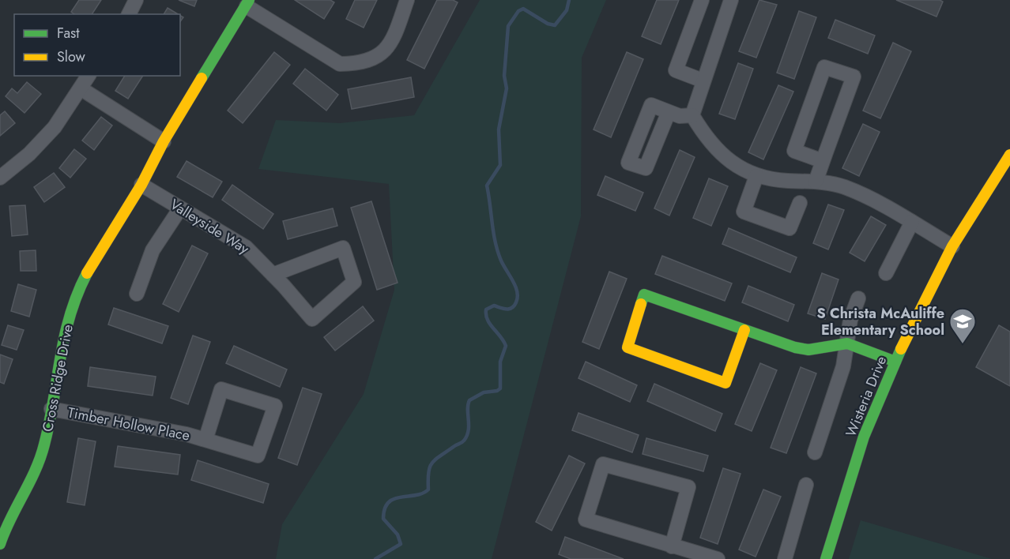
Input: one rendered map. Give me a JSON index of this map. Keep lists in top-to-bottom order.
{
  "streets": {
    "street": [
      "Valleyside Way",
      "Cross Ridge Drive",
      "Wisteria Drive",
      "Timber Hollow Place"
    ]
  },
  "crossings": [
    ["Valleyside Way", "Cross Ridge Drive"],
    ["Cross Ridge Drive", "Timber Hollow Place"]
  ],
  "places": {
    "school or university": ["S Christa McAuliffe Elementary School"]
  },
  "legend": ["Fast", "Slow"]
}
